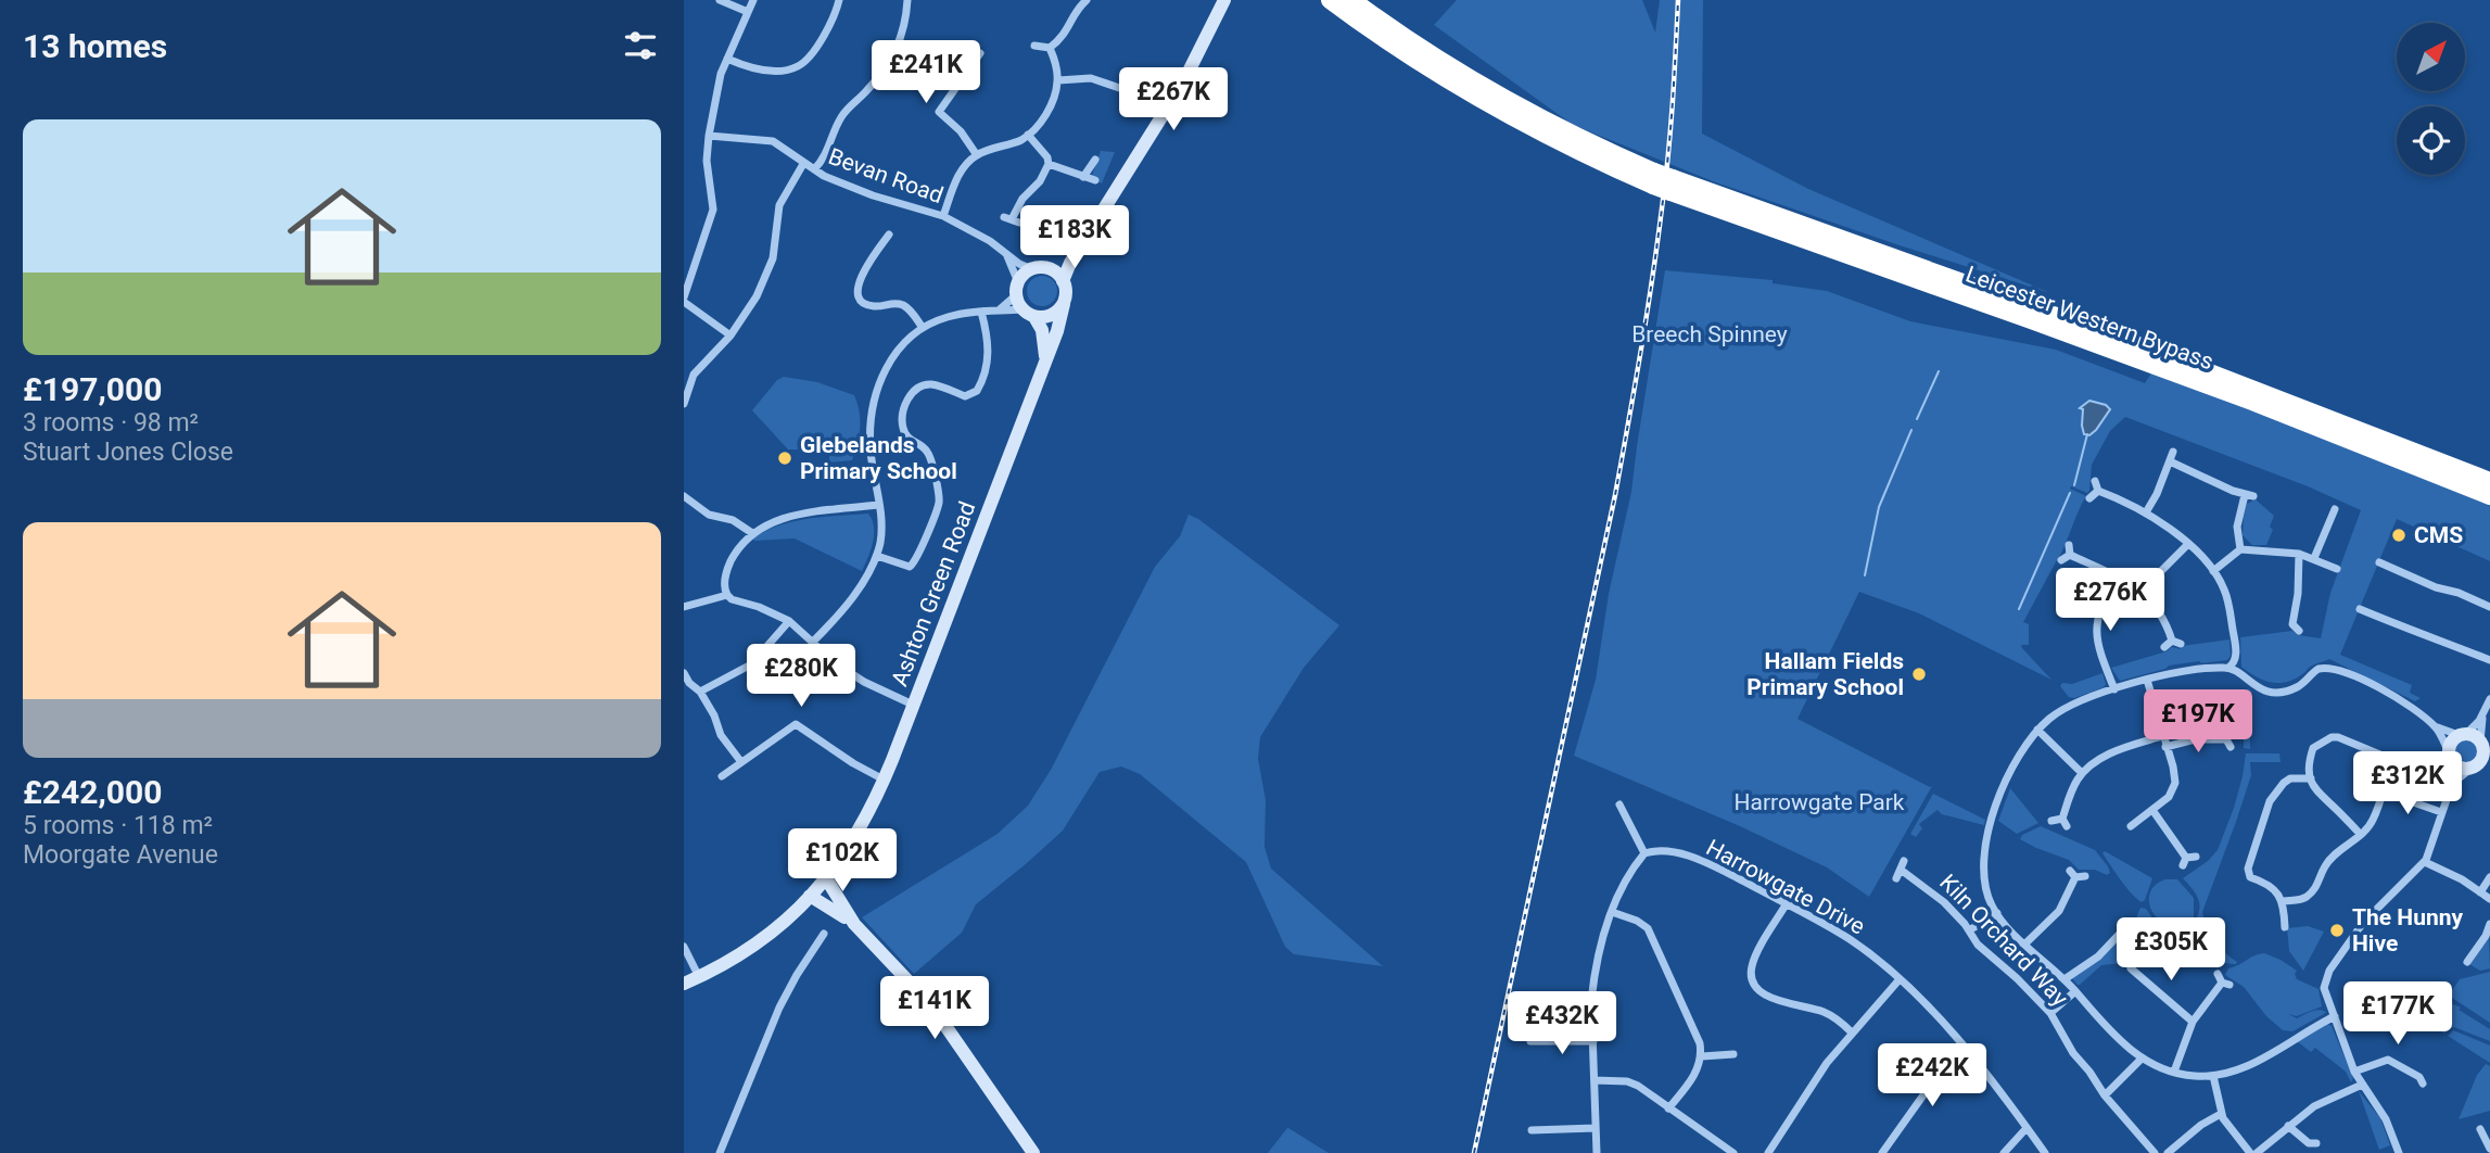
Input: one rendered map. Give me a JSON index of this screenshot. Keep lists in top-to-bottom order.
{
  "streets": {
    "highway": ["Leicester Western Bypass"],
    "street": [
      "Bevan Road",
      "Ashton Green Road",
      "Harrowgate Drive",
      "Kiln Orchard Way"
    ]
  },
  "crossings": [
    ["Bevan Road", "Ashton Green Road"]
  ],
  "parks": ["Breech Spinney", "Harrowgate Park"],
  "places": [
    "Glebelands Primary School",
    "CMS",
    "Hallam Fields Primary School",
    "The Hunny Hive"
  ],
  "north": "top right",
  "page": {
    "heading": "13 homes",
    "price": [
      "£241K",
      "£267K",
      "£183K",
      "£276K",
      "£280K",
      "£197K",
      "£312K",
      "£102K",
      "£305K",
      "£141K",
      "£177K",
      "£432K",
      "£242K"
    ],
    "list": [
      {
        "name": "£197,000",
        "note": "3 rooms · 98 m² · Stuart Jones Close"
      },
      {
        "name": "£242,000",
        "note": "5 rooms · 118 m² · Moorgate Avenue"
      }
    ]
  }
}
